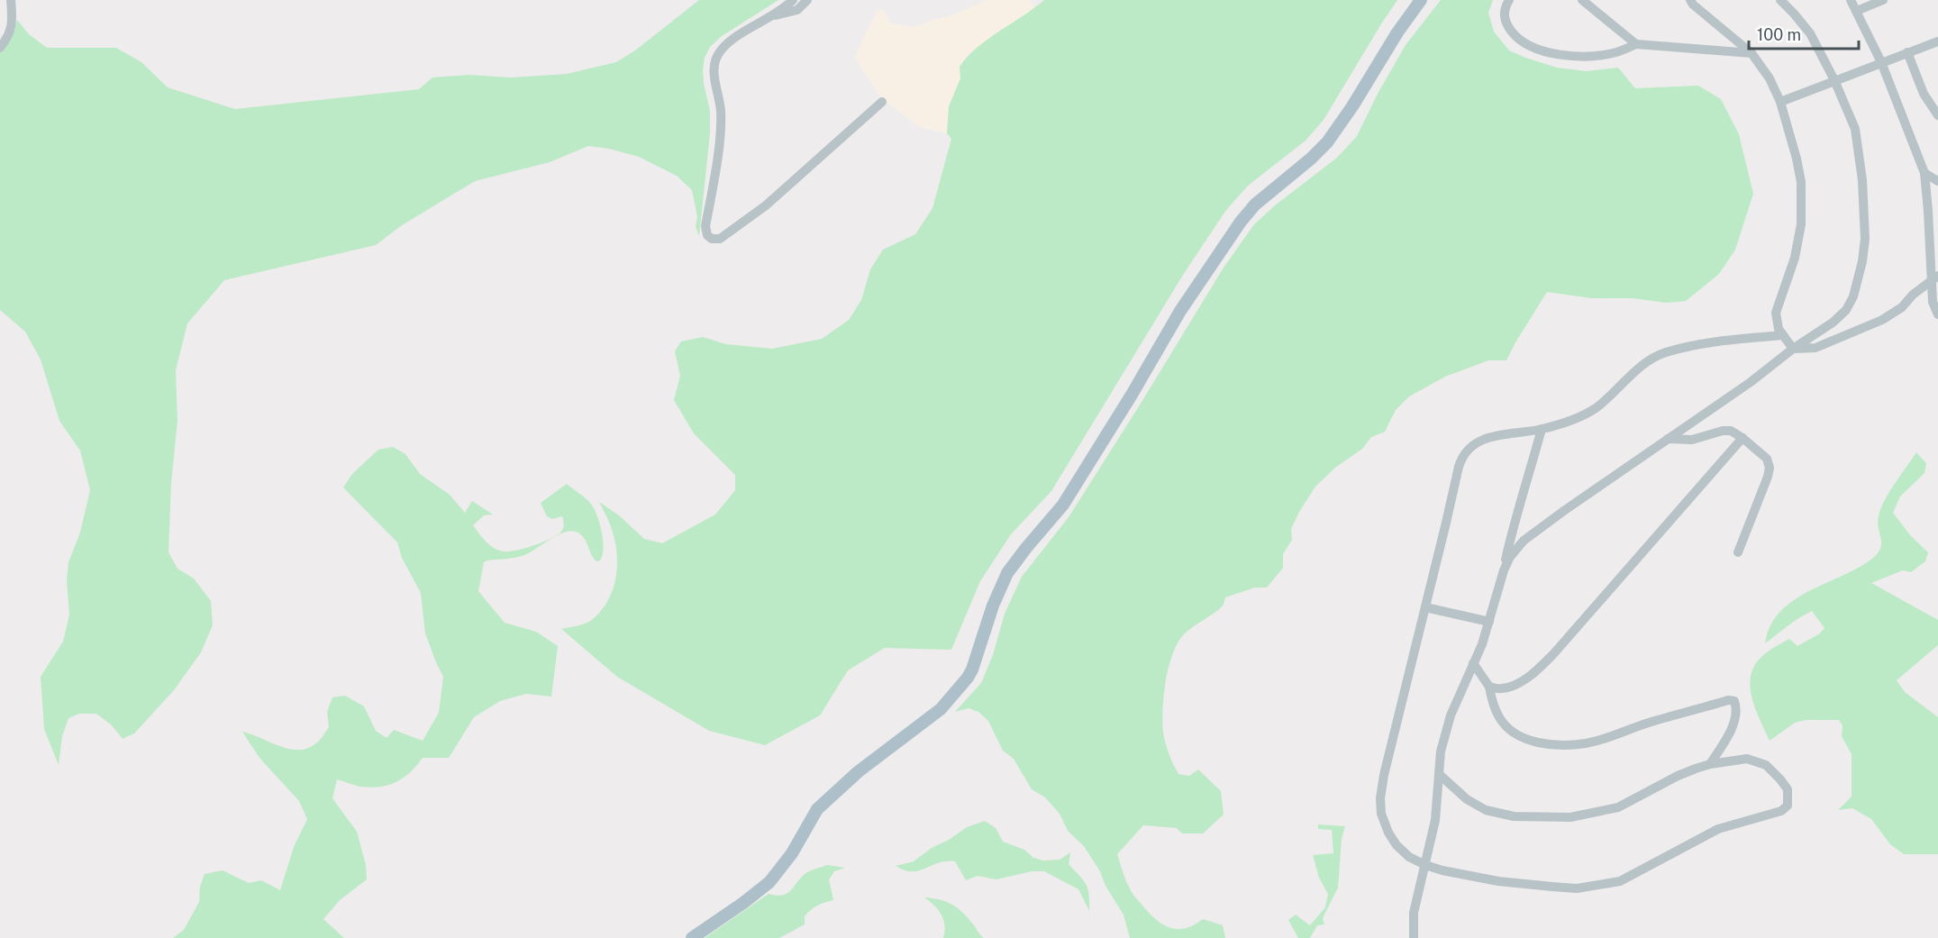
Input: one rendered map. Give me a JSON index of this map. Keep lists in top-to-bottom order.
{
  "scale_bar": "100 m"
}
